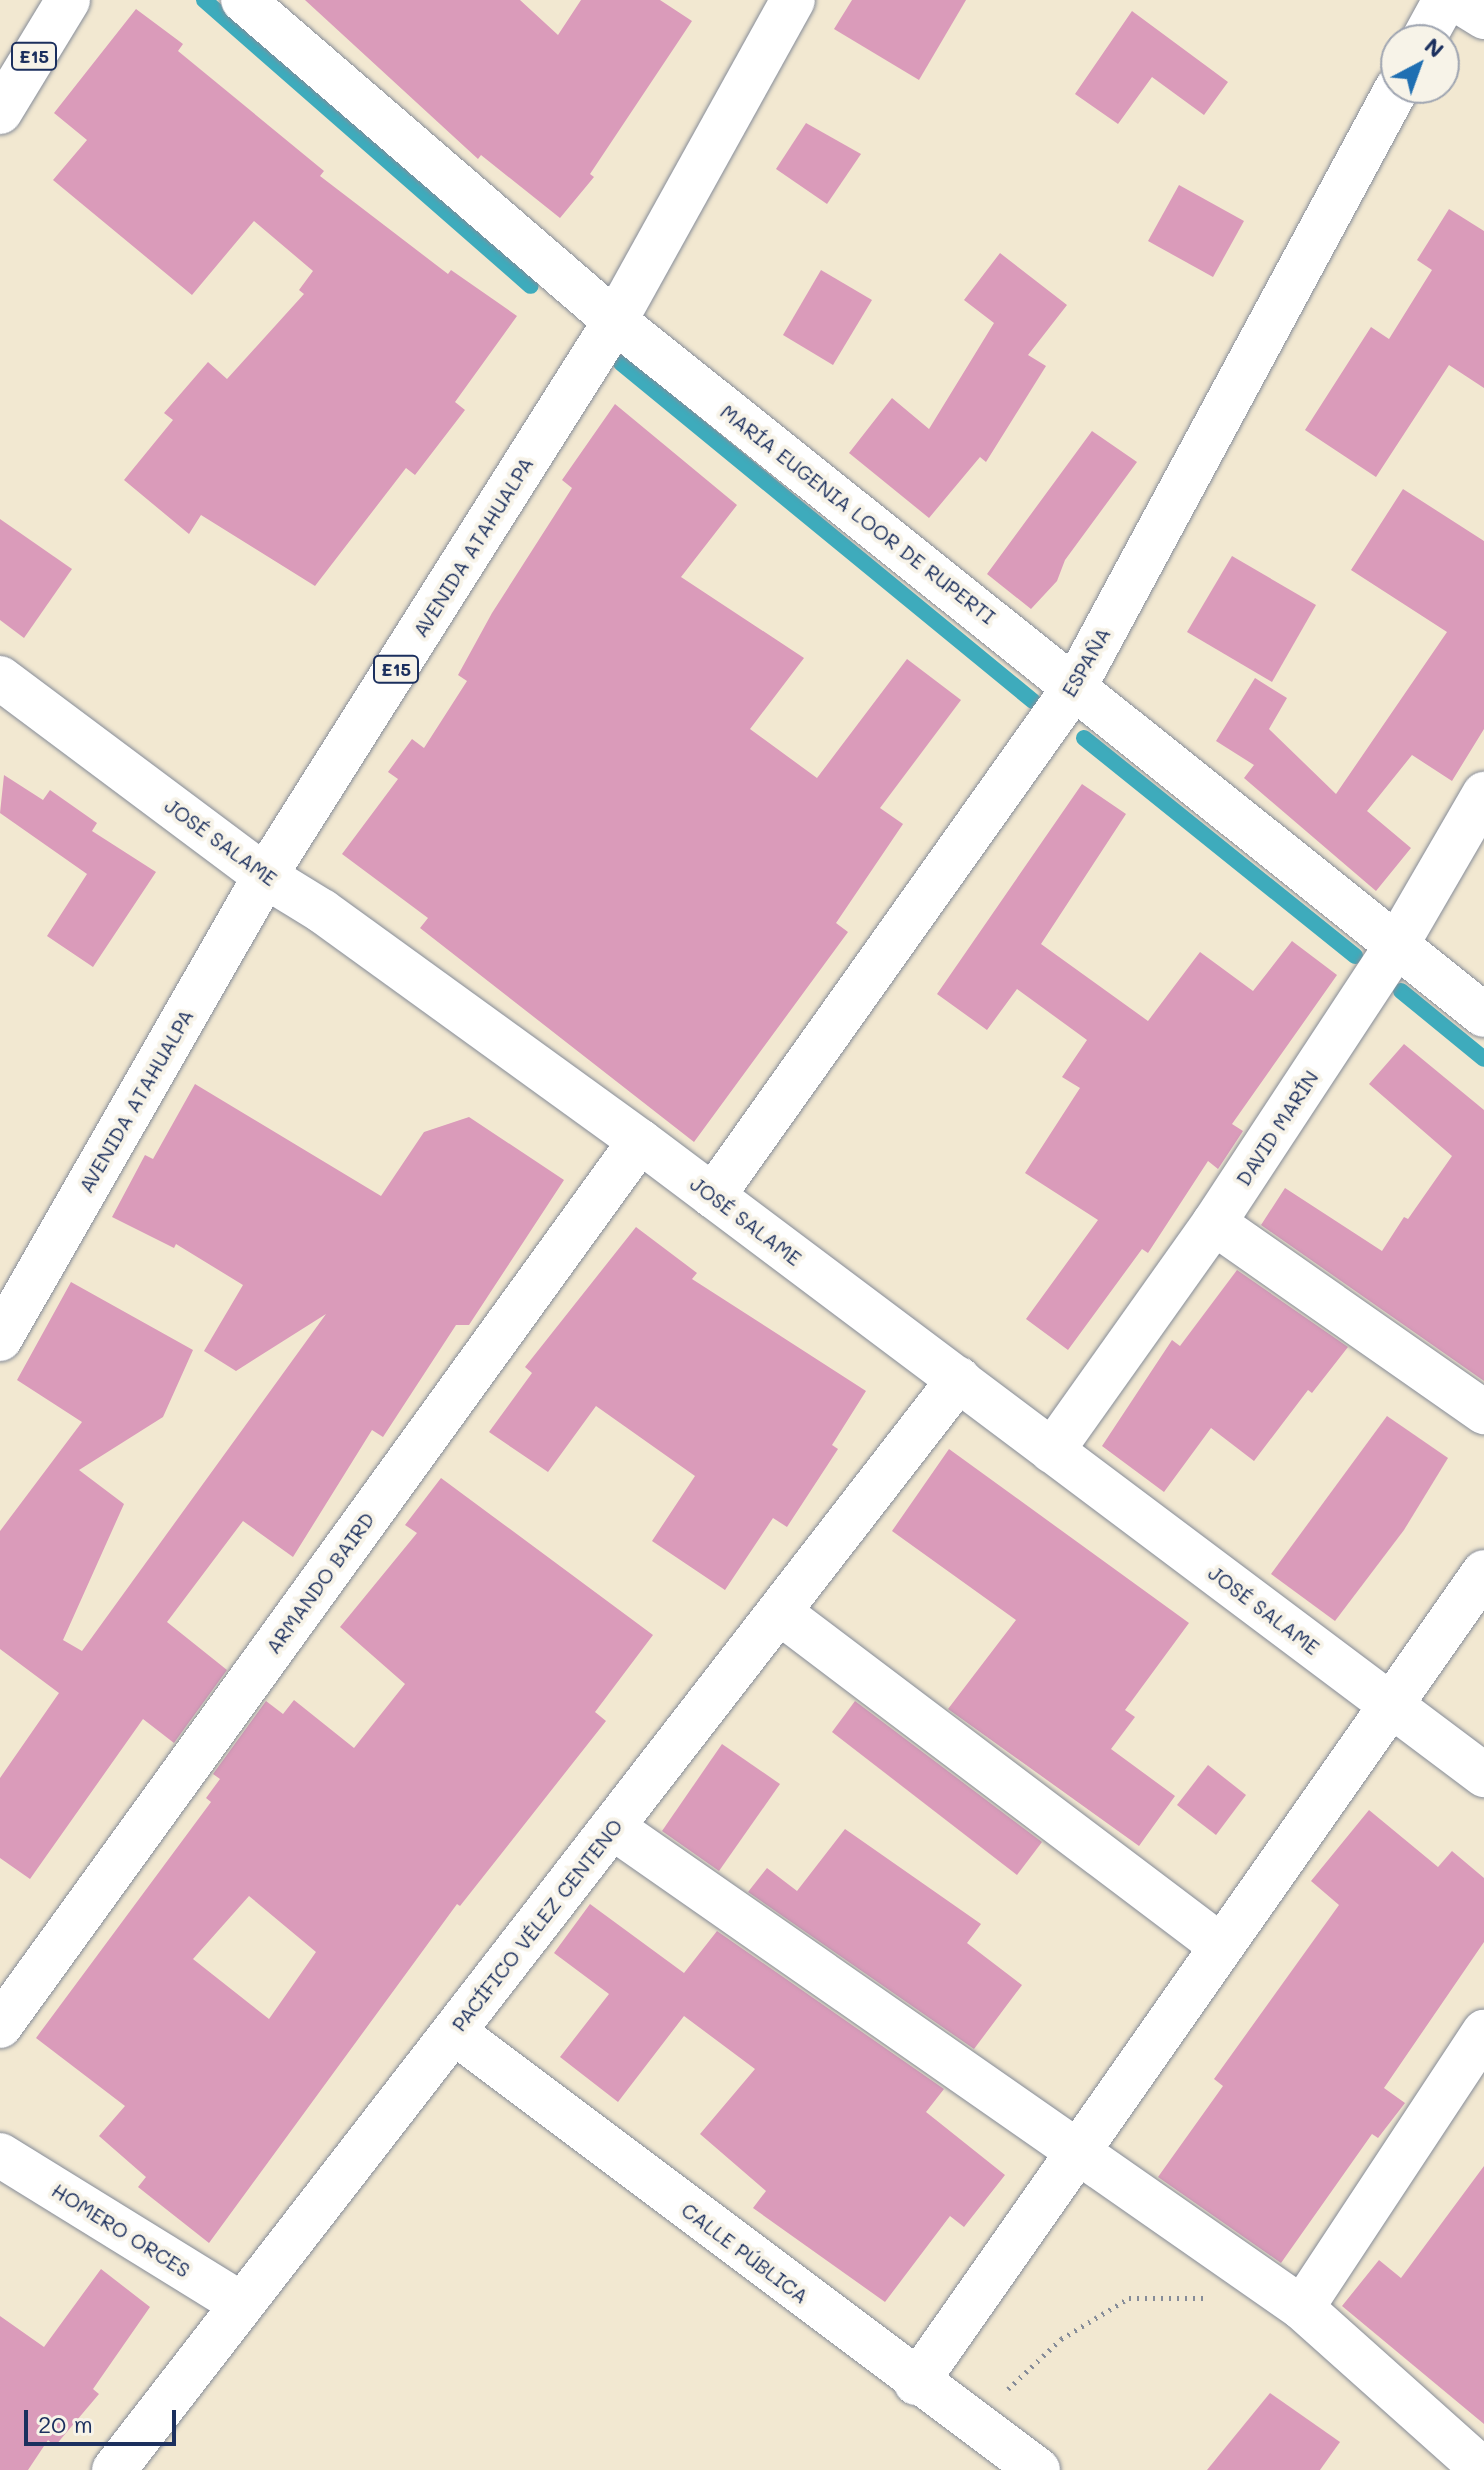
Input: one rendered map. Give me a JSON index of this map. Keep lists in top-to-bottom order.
{
  "streets": {
    "main road": [
      "E15",
      "MARÍA EUGENIA LOOR DE RUPERTI",
      "AVENIDA ATAHUALPA",
      "ESPAÑA",
      "JOSÉ SALAME",
      "DAVID MARÍN",
      "ARMANDO BAIRD",
      "PACÍFICO VÉLEZ CENTENO",
      "HOMERO ORCES",
      "CALLE PÚBLICA"
    ]
  },
  "crossings": [
    ["MARÍA EUGENIA LOOR DE RUPERTI", "AVENIDA ATAHUALPA"],
    ["MARÍA EUGENIA LOOR DE RUPERTI", "ESPAÑA"],
    ["MARÍA EUGENIA LOOR DE RUPERTI", "DAVID MARÍN"],
    ["AVENIDA ATAHUALPA", "JOSÉ SALAME"],
    ["ESPAÑA", "JOSÉ SALAME"],
    ["JOSÉ SALAME", "DAVID MARÍN"],
    ["JOSÉ SALAME", "ARMANDO BAIRD"],
    ["JOSÉ SALAME", "PACÍFICO VÉLEZ CENTENO"],
    ["PACÍFICO VÉLEZ CENTENO", "HOMERO ORCES"],
    ["PACÍFICO VÉLEZ CENTENO", "CALLE PÚBLICA"]
  ],
  "scale_bar": "20 m",
  "north": "top right"
}
